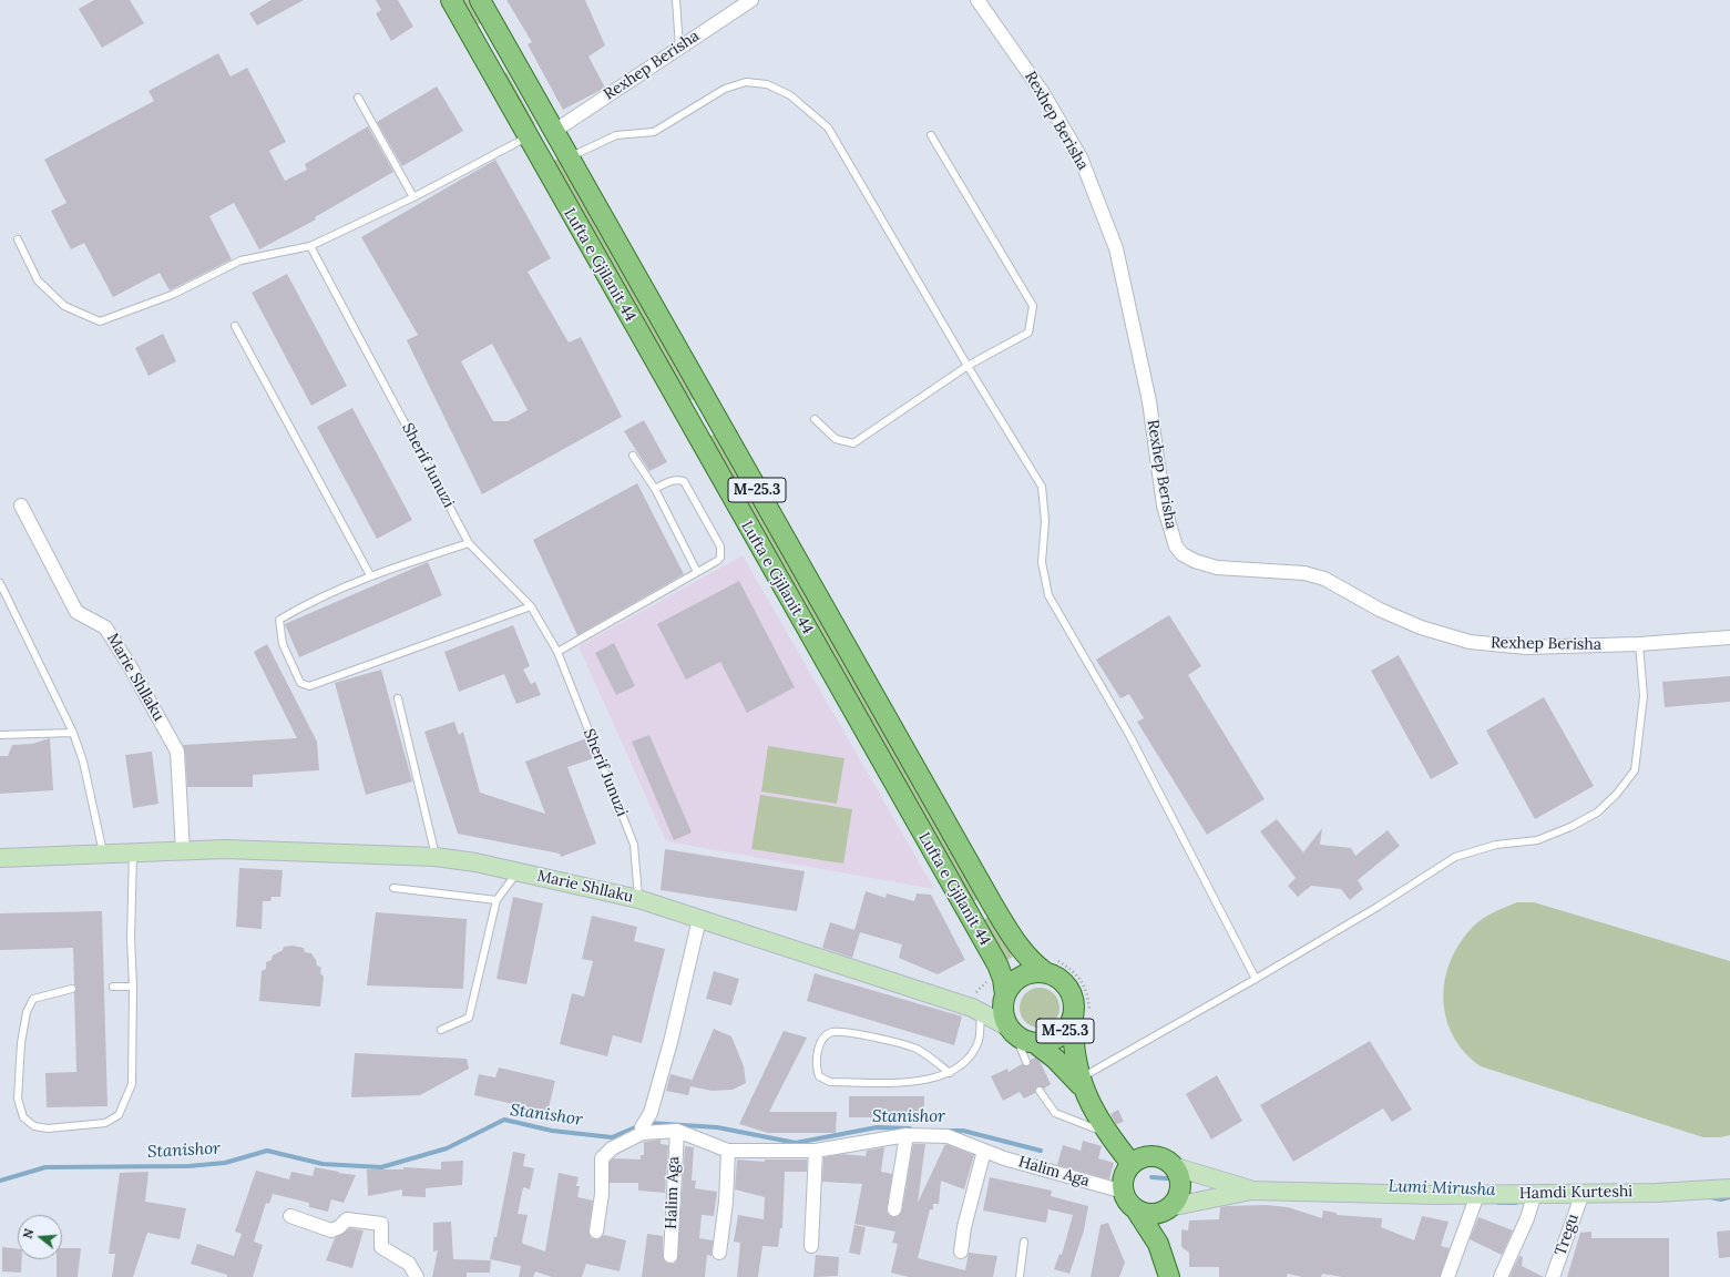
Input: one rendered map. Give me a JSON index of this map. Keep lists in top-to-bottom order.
{
  "streets": {
    "main road": ["Lufta e Gjilanit 44", "M-25.3"],
    "street": [
      "Rexhep Berisha",
      "Marie Shllaku",
      "Halim Aga",
      "Hamdi Kurteshi",
      "Tregu"
    ],
    "lane": ["Sherif Junuzi"]
  },
  "crossings": [
    ["Rexhep Berisha", "Lufta e Gjilanit 44"],
    ["Lufta e Gjilanit 44", "M-25.3"],
    ["Lufta e Gjilanit 44", "Marie Shllaku"],
    ["Sherif Junuzi", "Marie Shllaku"],
    ["M-25.3", "Marie Shllaku"],
    ["M-25.3", "Halim Aga"],
    ["M-25.3", "Hamdi Kurteshi"],
    ["Halim Aga", "Hamdi Kurteshi"],
    ["Hamdi Kurteshi", "Tregu"]
  ],
  "water": ["Stanishor", "Lumi Mirusha"],
  "north": "left"
}
